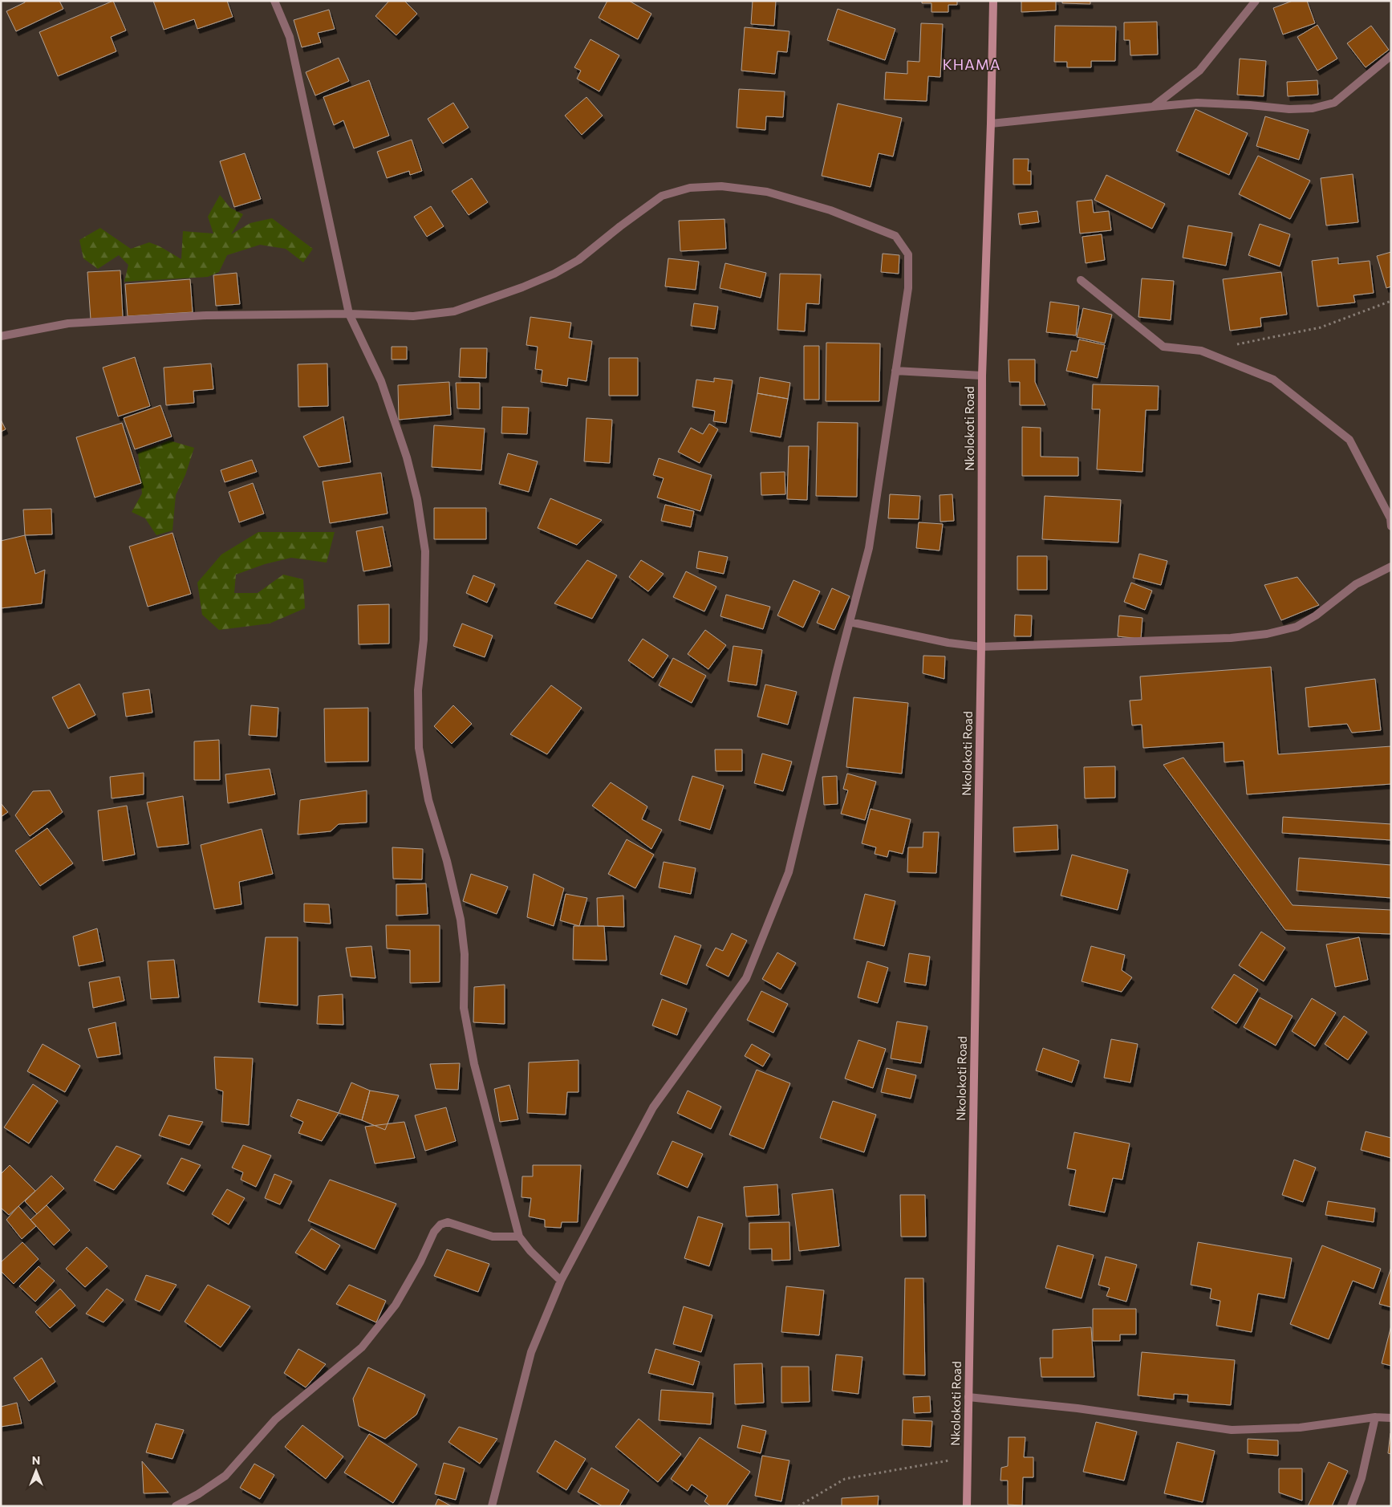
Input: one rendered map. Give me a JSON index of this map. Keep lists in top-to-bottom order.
{
  "streets": {
    "main road": ["Nkolokoti Road"]
  },
  "districts": ["KHAMA"],
  "north": "top"
}
